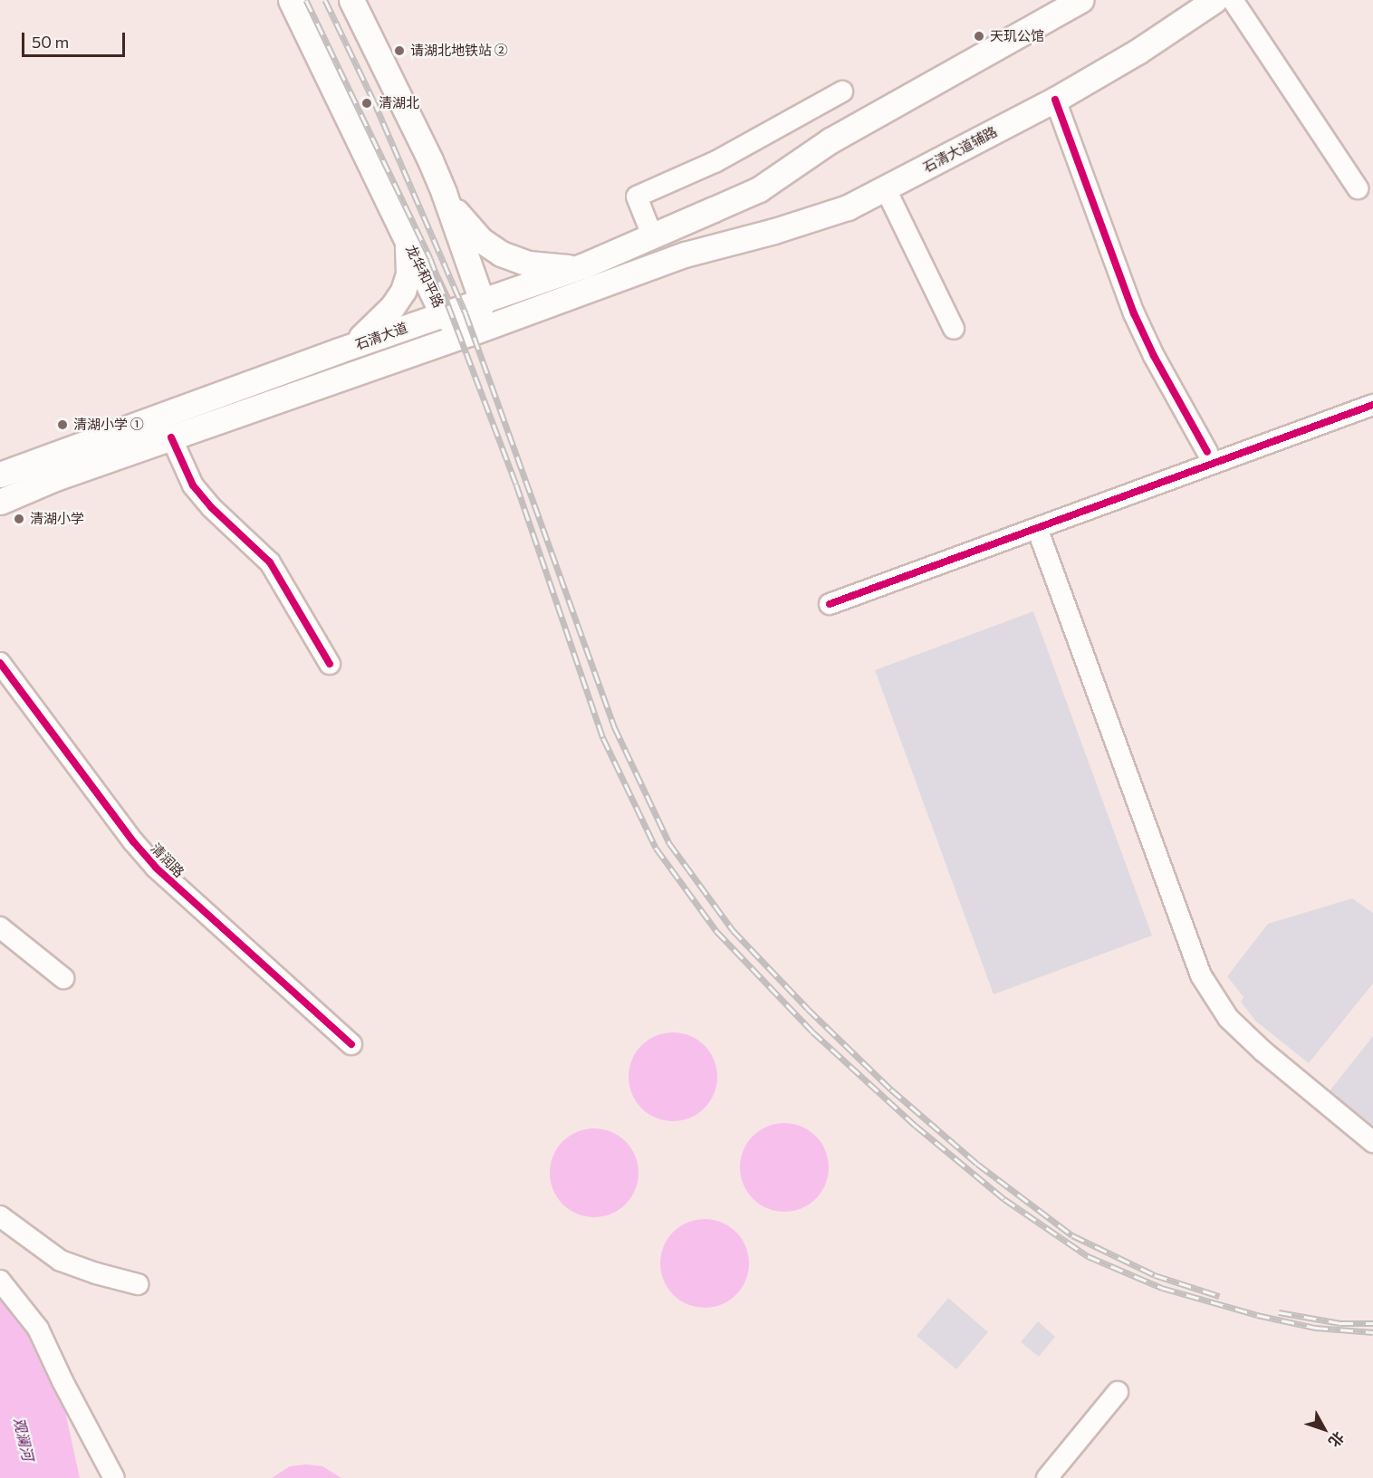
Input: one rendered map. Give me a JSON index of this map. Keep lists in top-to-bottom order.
{
  "streets": {
    "main road": ["石清大道辅路", "龙华和平路", "石清大道"],
    "street": ["清润路"]
  },
  "crossings": [
    ["石清大道辅路", "石清大道"],
    ["龙华和平路", "石清大道"]
  ],
  "water": ["观澜河"],
  "places": [
    "天玑公馆",
    "请湖北地铁站 ②",
    "清湖北",
    "清湖小学 ①",
    "清湖小学"
  ],
  "scale_bar": "50 m",
  "north": "bottom right"
}
